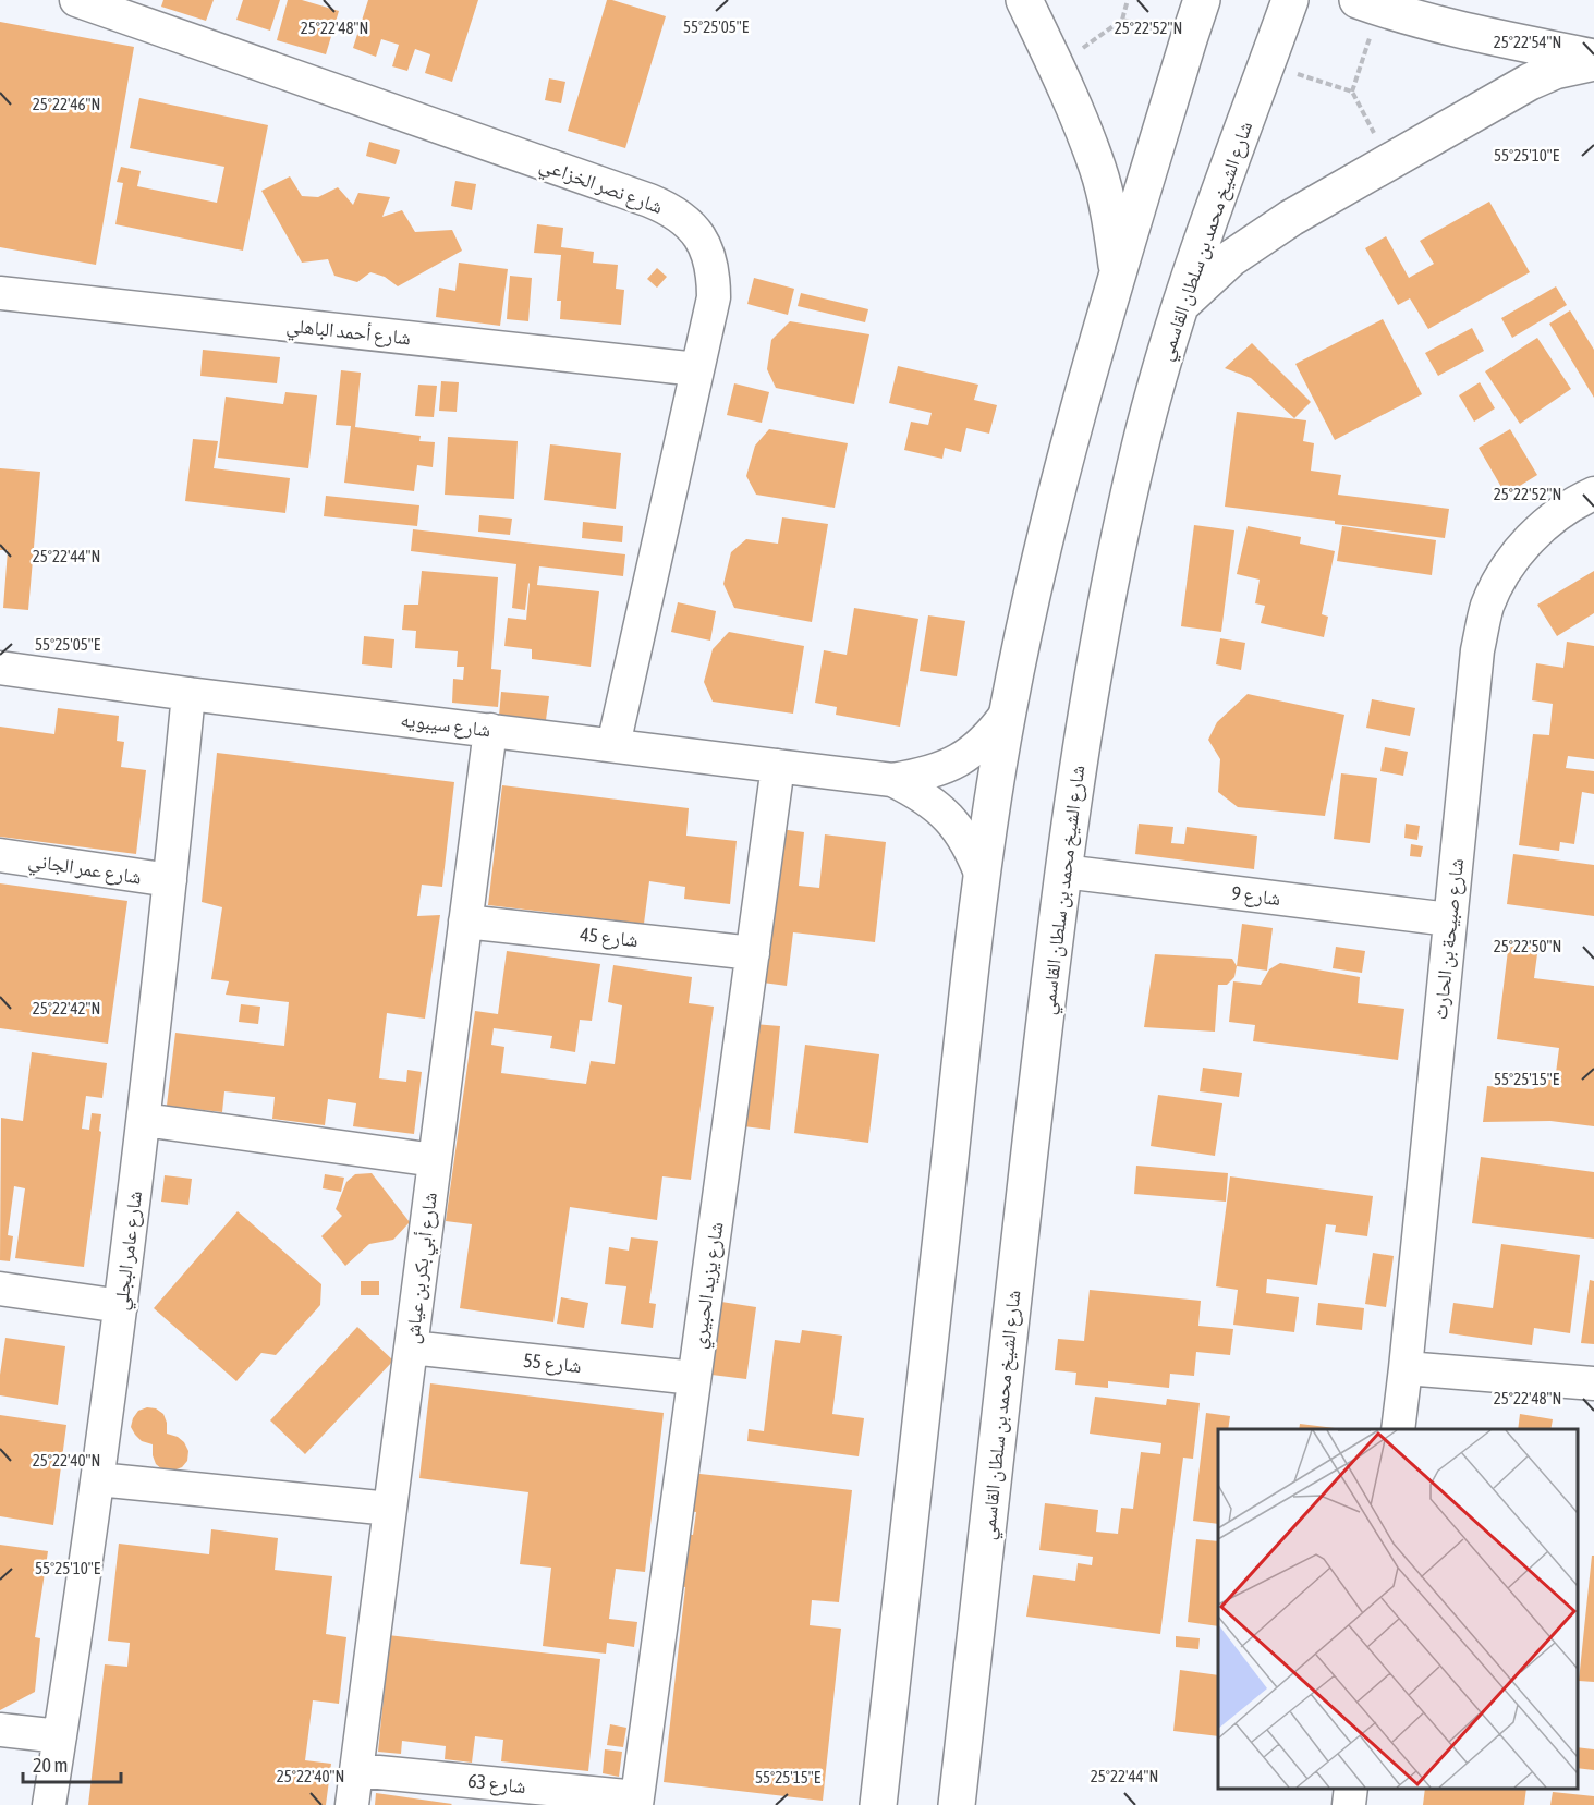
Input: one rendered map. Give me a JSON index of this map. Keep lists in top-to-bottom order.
{
  "streets": {
    "main road": ["شارع الشيخ محمد بن سلطان القاسمي"],
    "street": [
      "شارع نصر الخزاعي",
      "شارع أحمد الباهلي",
      "شارع سيبويه",
      "شارع عمر الجاني",
      "شارع 9",
      "شارع 45",
      "شارع صبيحة بن الحارث",
      "شارع عامر البجلي",
      "شارع أبي بكر بن عياش",
      "شارع يزيد الحبيري",
      "شارع 55",
      "شارع 63"
    ]
  },
  "crossings": [
    ["شارع نصر الخزاعي", "شارع أحمد الباهلي"],
    ["شارع نصر الخزاعي", "شارع سيبويه"],
    ["شارع الشيخ محمد بن سلطان القاسمي", "شارع 9"],
    ["شارع سيبويه", "شارع عامر البجلي"],
    ["شارع سيبويه", "شارع أبي بكر بن عياش"],
    ["شارع سيبويه", "شارع يزيد الحبيري"],
    ["شارع عمر الجاني", "شارع عامر البجلي"],
    ["شارع 9", "شارع صبيحة بن الحارث"],
    ["شارع 45", "شارع أبي بكر بن عياش"],
    ["شارع 45", "شارع يزيد الحبيري"],
    ["شارع أبي بكر بن عياش", "شارع 55"],
    ["شارع أبي بكر بن عياش", "شارع 63"],
    ["شارع يزيد الحبيري", "شارع 55"],
    ["شارع يزيد الحبيري", "شارع 63"]
  ],
  "scale_bar": "20 m",
  "coordinates": [
    "55°25'05\"E",
    "25°22'48\"N",
    "25°22'52\"N",
    "25°22'54\"N",
    "25°22'46\"N",
    "55°25'10\"E",
    "25°22'44\"N",
    "25°22'50\"N",
    "25°22'42\"N",
    "55°25'15\"E",
    "25°22'40\"N"
  ]
}
